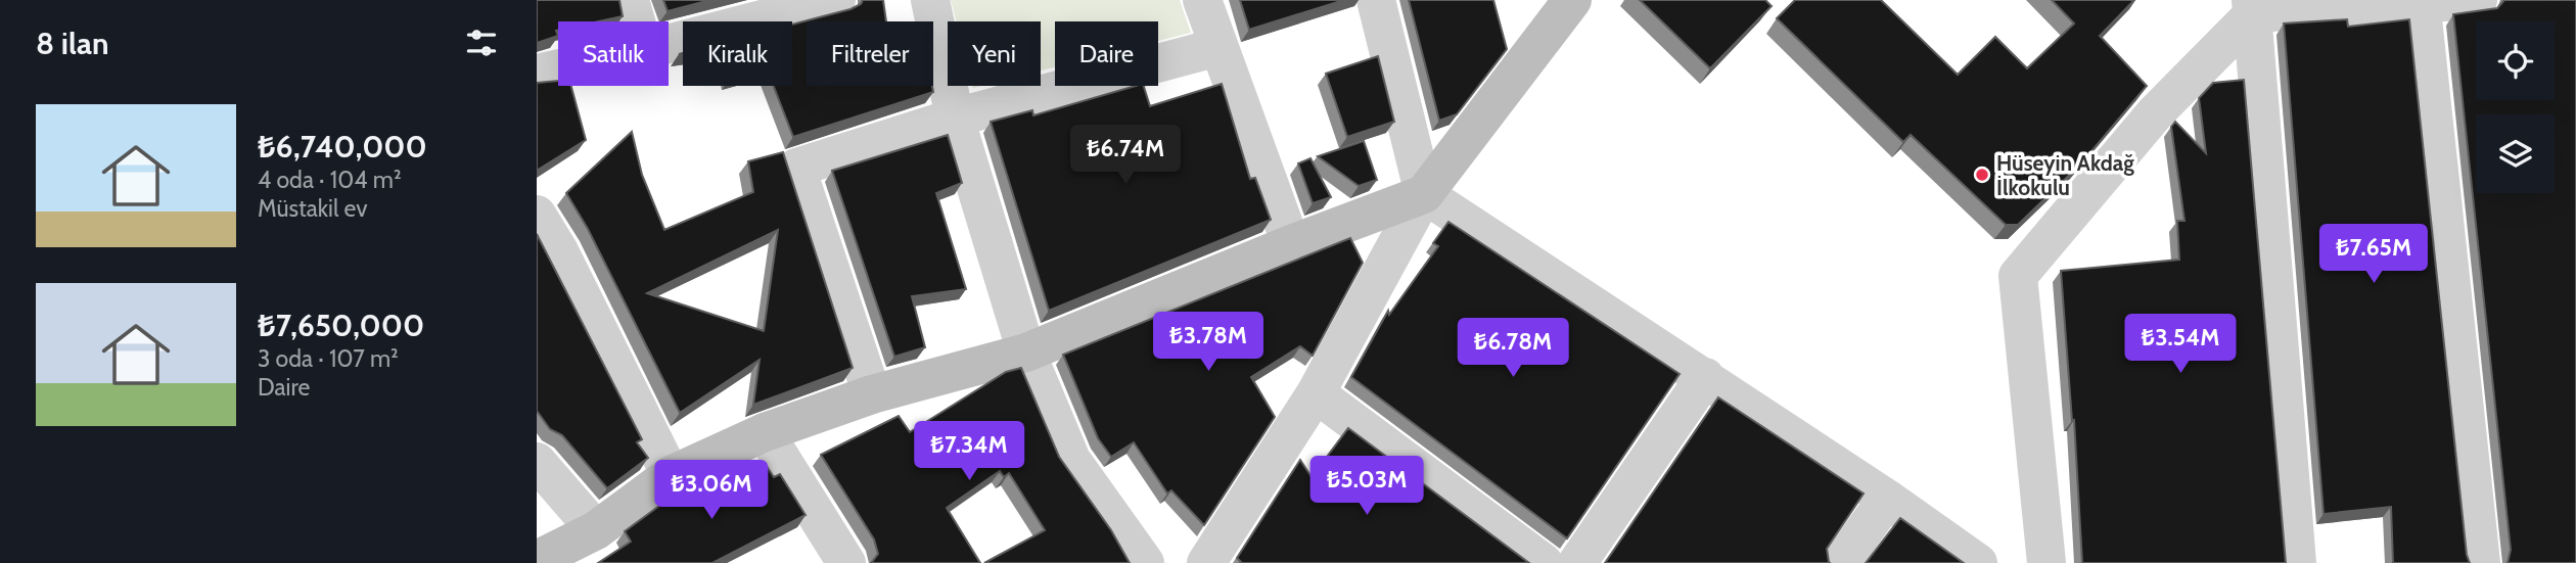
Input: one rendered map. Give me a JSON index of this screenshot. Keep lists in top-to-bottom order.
{
  "places": ["Hüseyin Akdağ İlkokulu"],
  "page": {
    "heading": "8 ilan",
    "chip": [
      "Satılık",
      "Kiralık",
      "Filtreler",
      "Yeni",
      "Daire"
    ],
    "list": [
      {
        "name": "₺6,740,000",
        "note": "4 oda · 104 m² · Müstakil ev"
      },
      {
        "name": "₺7,650,000",
        "note": "3 oda · 107 m² · Daire"
      }
    ],
    "price": [
      "₺6.74M",
      "₺7.65M",
      "₺3.78M",
      "₺3.54M",
      "₺6.78M",
      "₺7.34M",
      "₺5.03M",
      "₺3.06M"
    ]
  }
}
